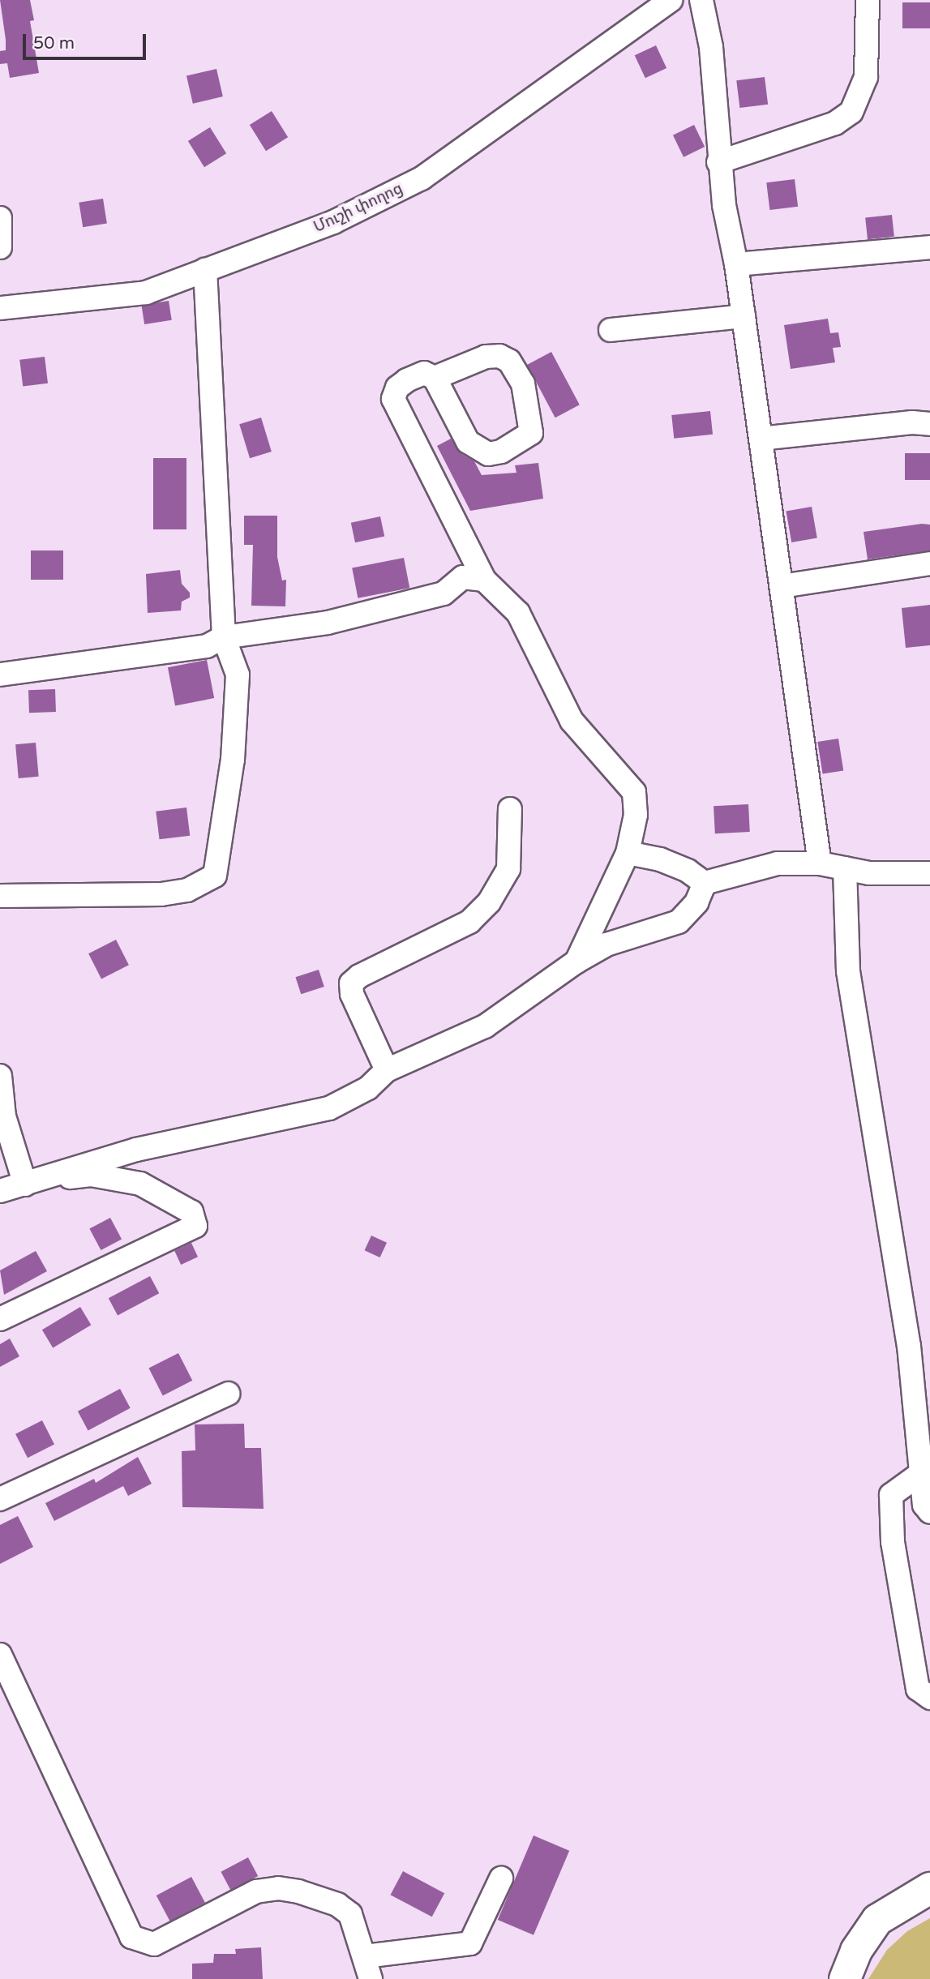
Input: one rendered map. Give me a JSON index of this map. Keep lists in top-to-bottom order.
{
  "streets": {
    "street": ["Մուշի փողոց"]
  },
  "scale_bar": "50 m"
}
